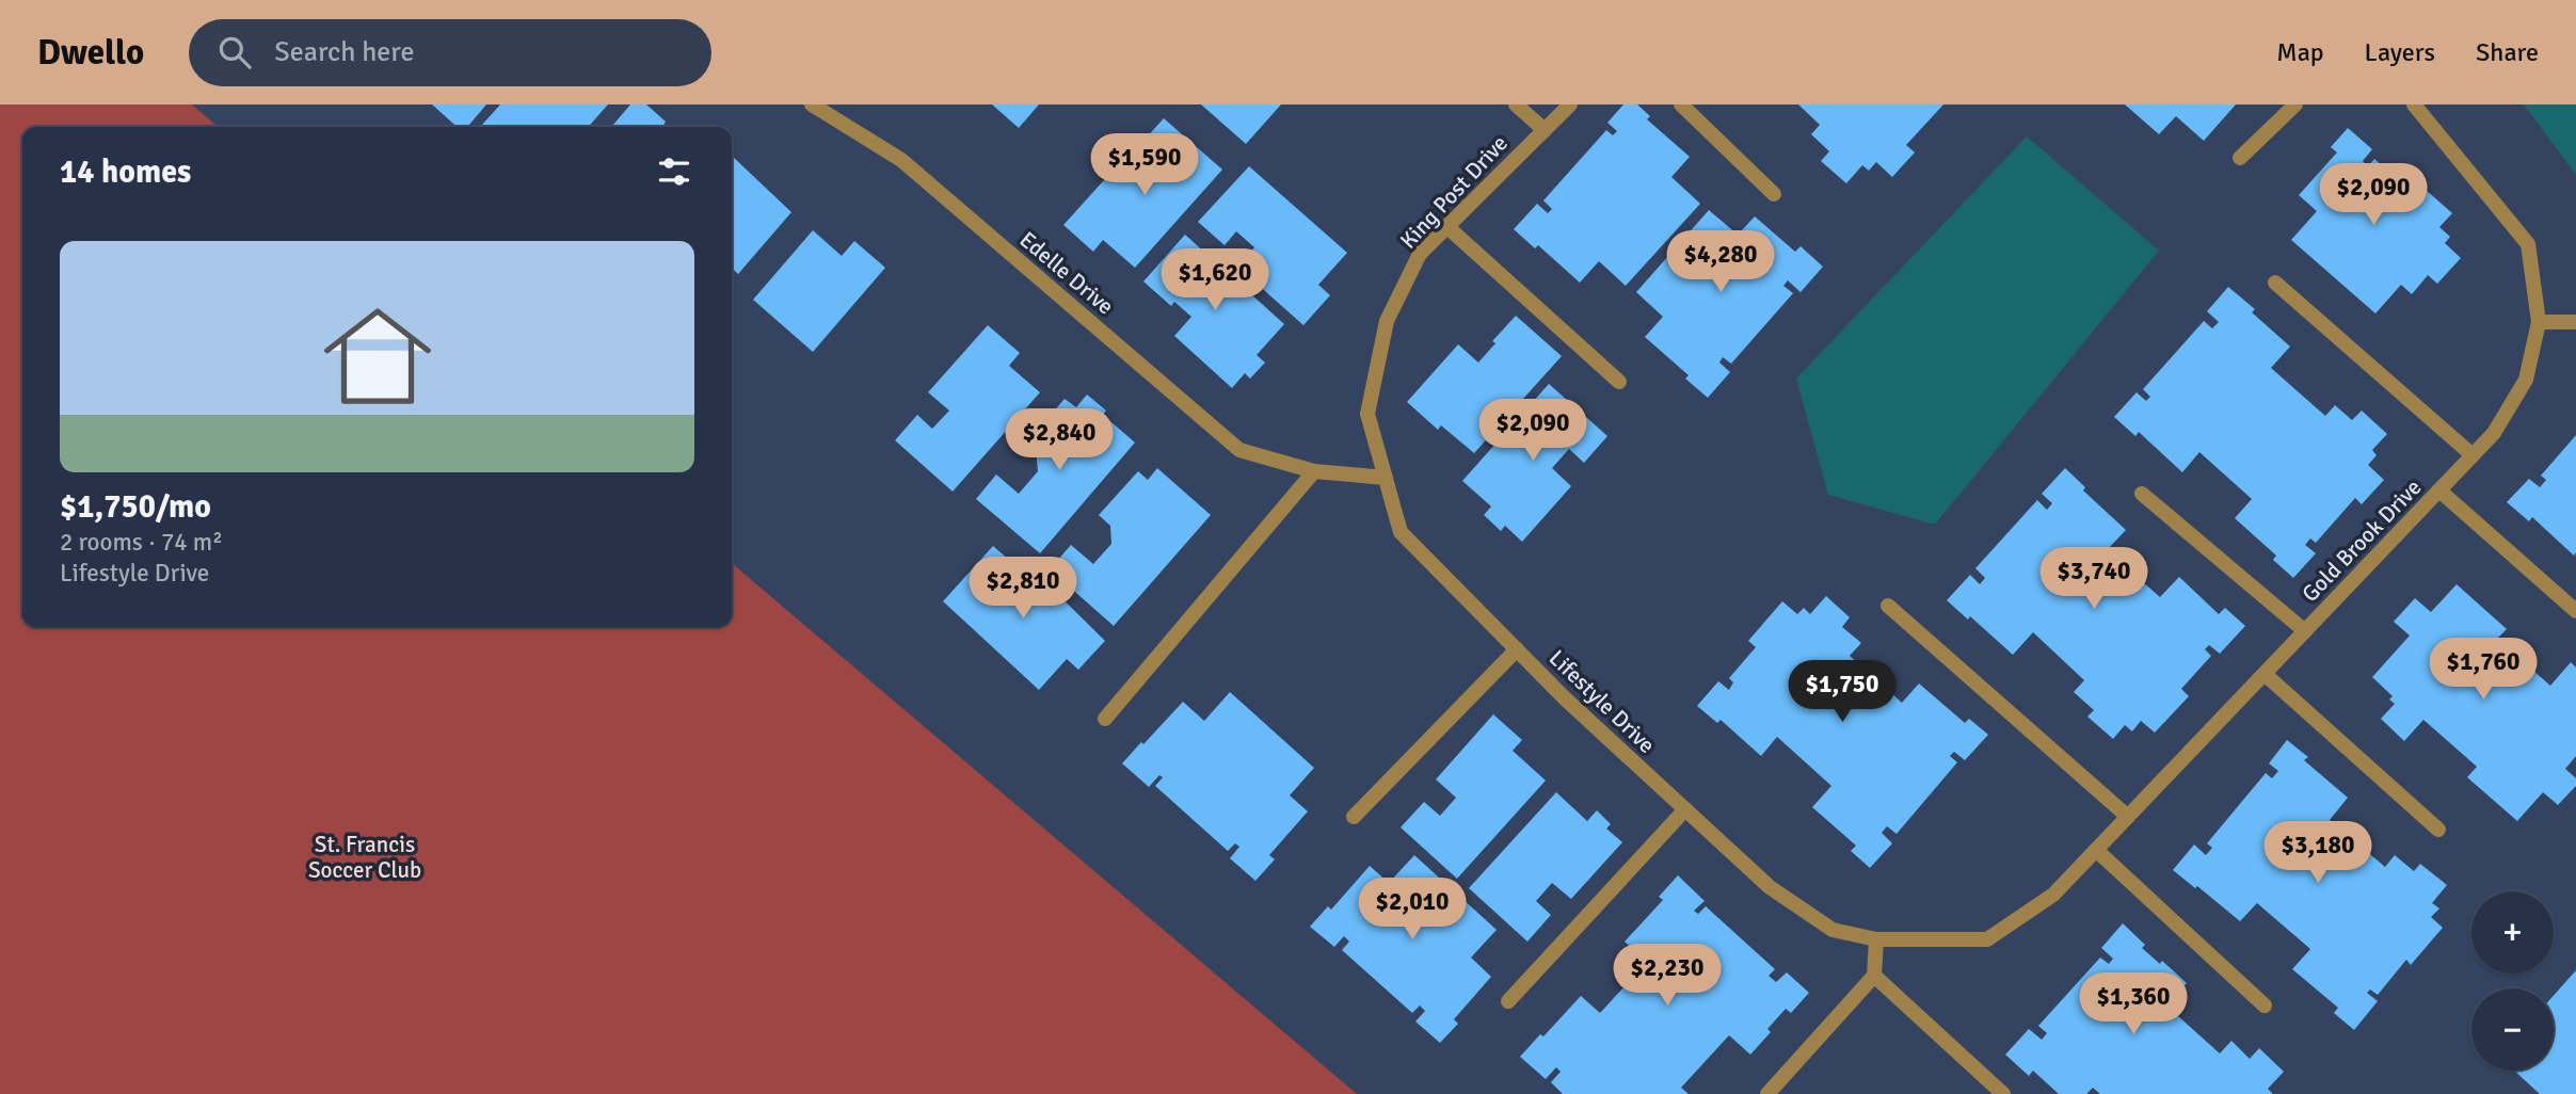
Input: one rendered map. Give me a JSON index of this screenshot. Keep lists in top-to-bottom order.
{
  "streets": {
    "street": [
      "King Post Drive",
      "Edelle Drive",
      "Gold Brook Drive",
      "Lifestyle Drive"
    ]
  },
  "crossings": [
    ["King Post Drive", "Lifestyle Drive"],
    ["Edelle Drive", "Lifestyle Drive"],
    ["Gold Brook Drive", "Lifestyle Drive"]
  ],
  "parks": ["St. Francis Soccer Club"],
  "page": {
    "header": "Dwello",
    "search": "Search here",
    "nav": ["Map", "Layers", "Share"],
    "heading": "14 homes",
    "price": [
      "$1,590",
      "$2,090",
      "$4,280",
      "$1,620",
      "$2,090",
      "$2,840",
      "$3,740",
      "$2,810",
      "$1,760",
      "$1,750",
      "$3,180",
      "$2,010",
      "$2,230",
      "$1,360"
    ],
    "list": [
      {
        "name": "$1,750/mo",
        "note": "2 rooms · 74 m² · Lifestyle Drive"
      }
    ],
    "map_buttons": ["+", "−"]
  }
}
